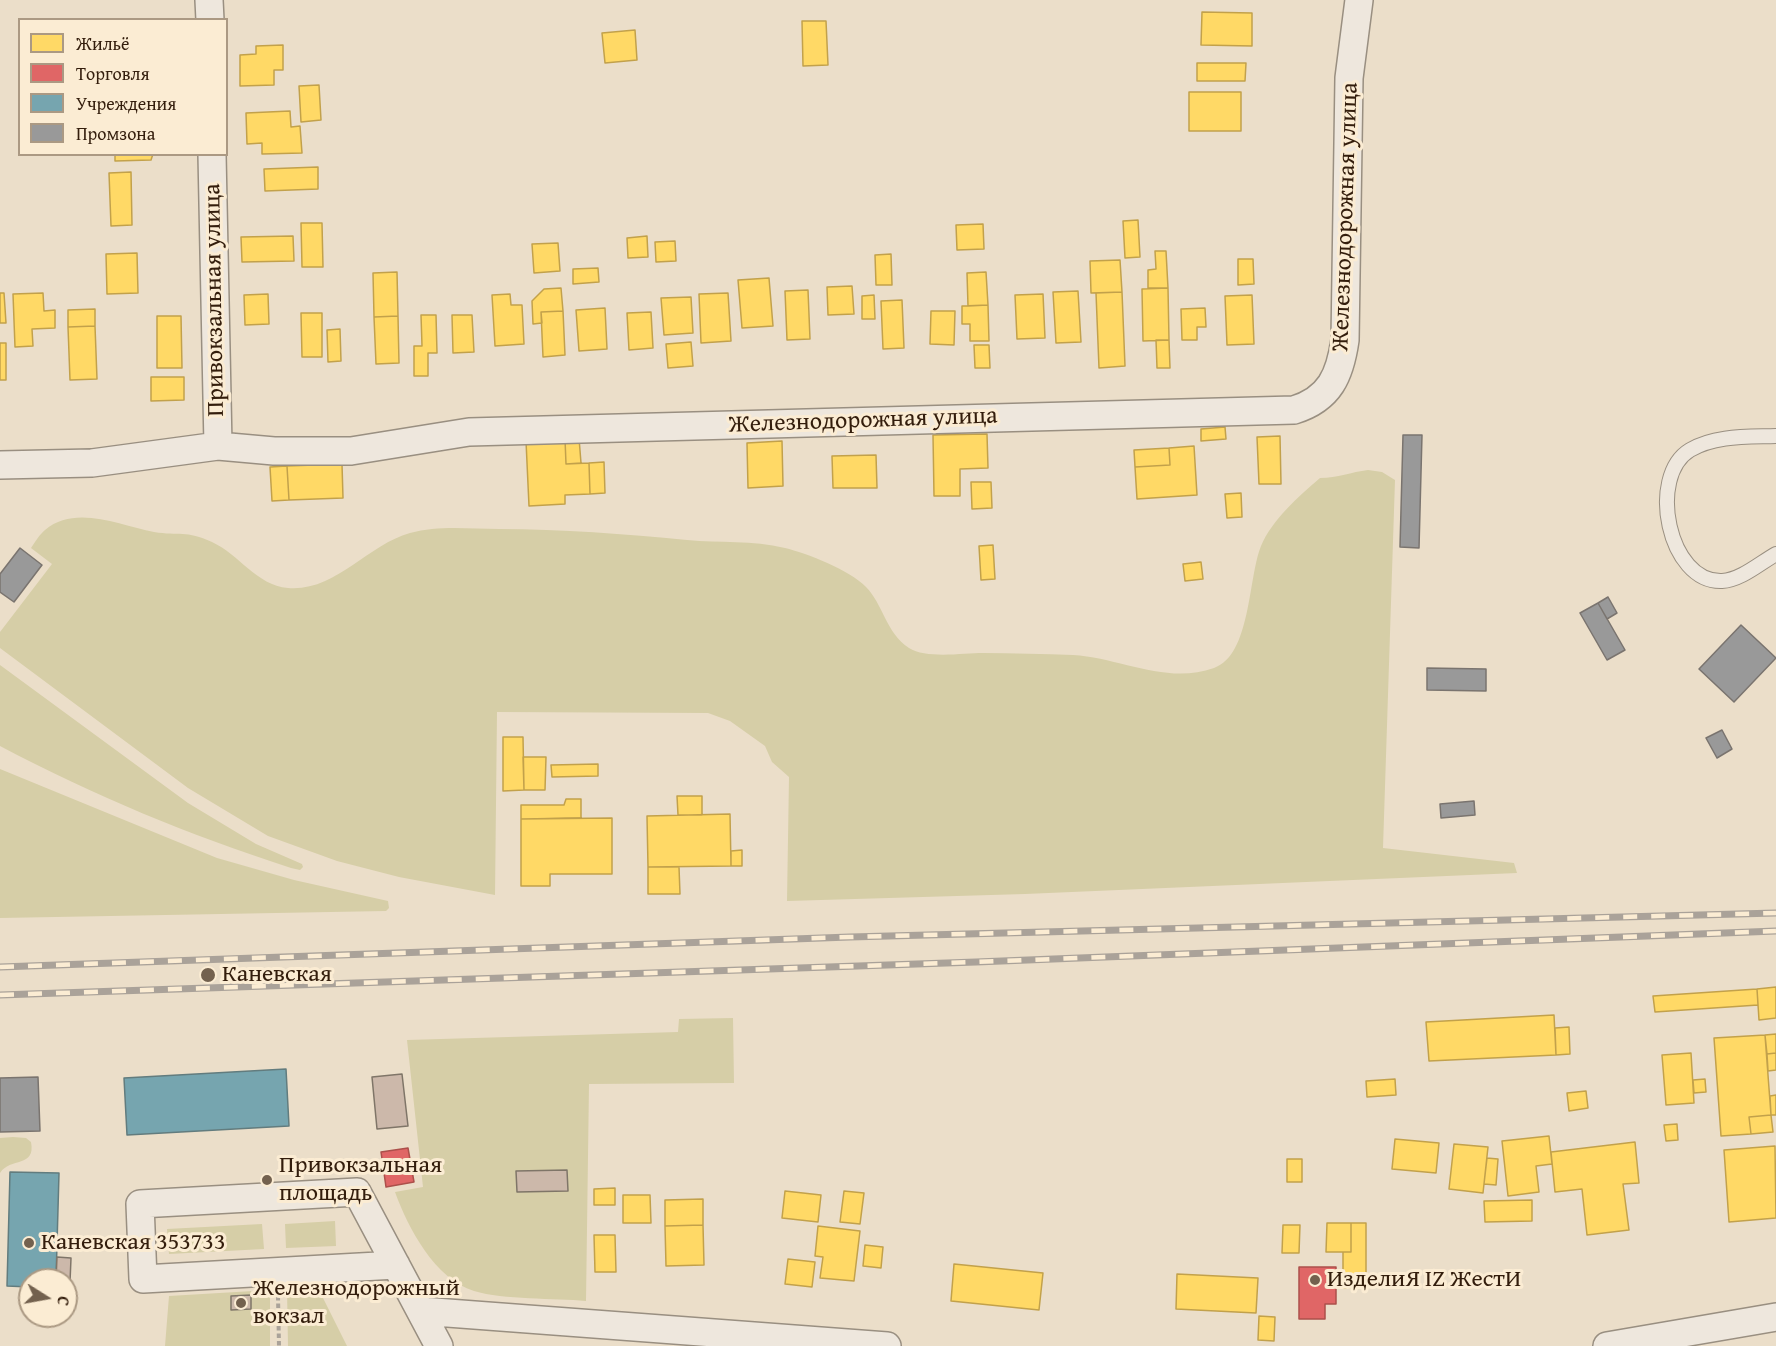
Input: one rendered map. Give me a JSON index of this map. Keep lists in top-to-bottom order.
{
  "streets": {
    "street": ["Железнодорожная улица", "Привокзальная улица"]
  },
  "crossings": [
    ["Железнодорожная улица", "Привокзальная улица"]
  ],
  "places": [
    "Каневская",
    "Привокзальная площадь",
    "Каневская 353733",
    "ИзделиЯ IZ ЖестИ",
    "Железнодорожный вокзал"
  ],
  "legend": [
    "Жильё",
    "Торговля",
    "Учреждения",
    "Промзона"
  ],
  "north": "right"
}
